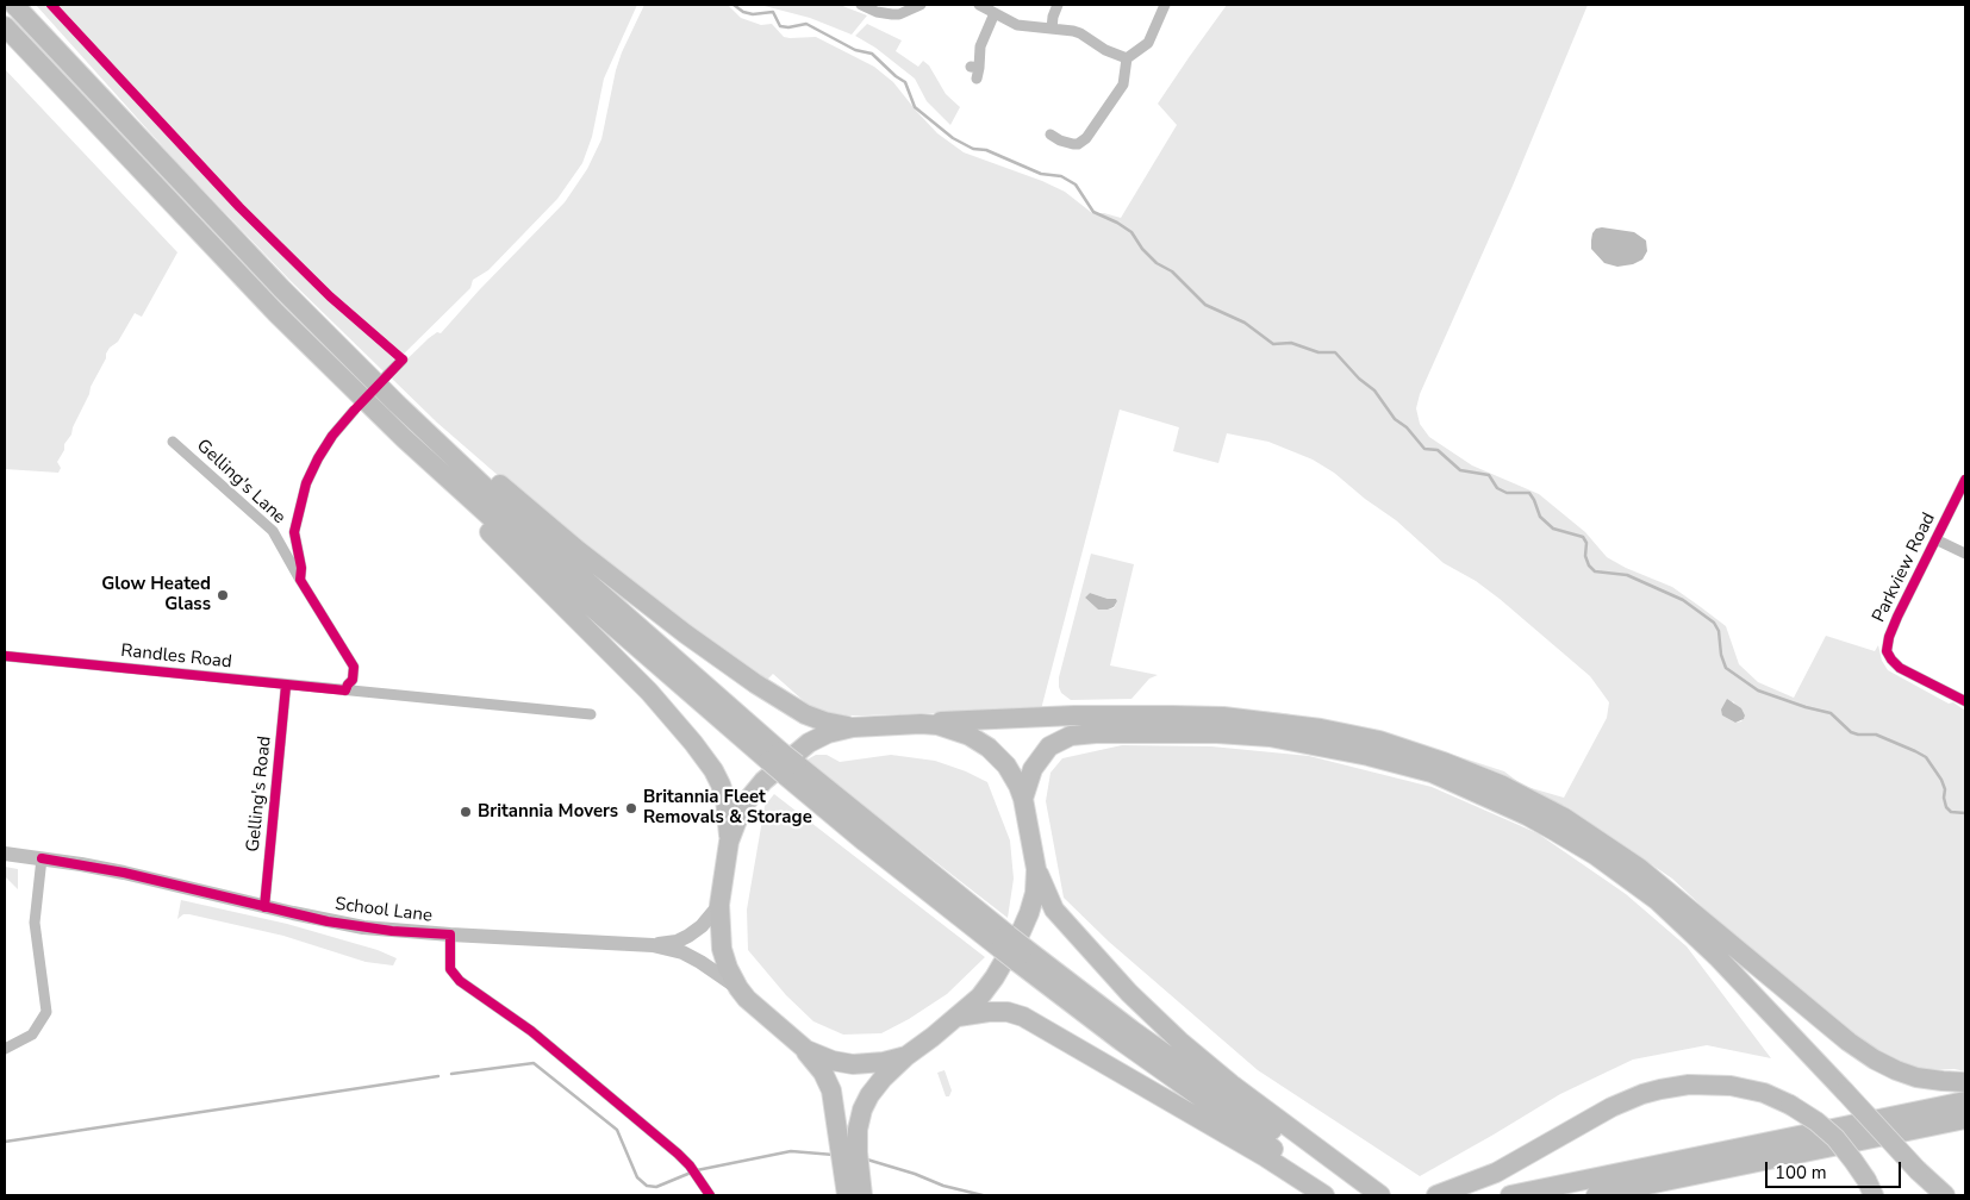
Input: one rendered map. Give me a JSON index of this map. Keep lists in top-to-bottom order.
{
  "streets": {
    "main road": ["School Lane"],
    "street": [
      "Gelling's Lane",
      "Parkview Road",
      "Randles Road",
      "Gelling's Road"
    ]
  },
  "crossings": [
    ["Gelling's Lane", "Randles Road"],
    ["Randles Road", "Gelling's Road"],
    ["Gelling's Road", "School Lane"]
  ],
  "places": ["Glow Heated Glass", "Britannia Fleet Removals & Storage", "Britannia Movers"],
  "scale_bar": "100 m"
}
